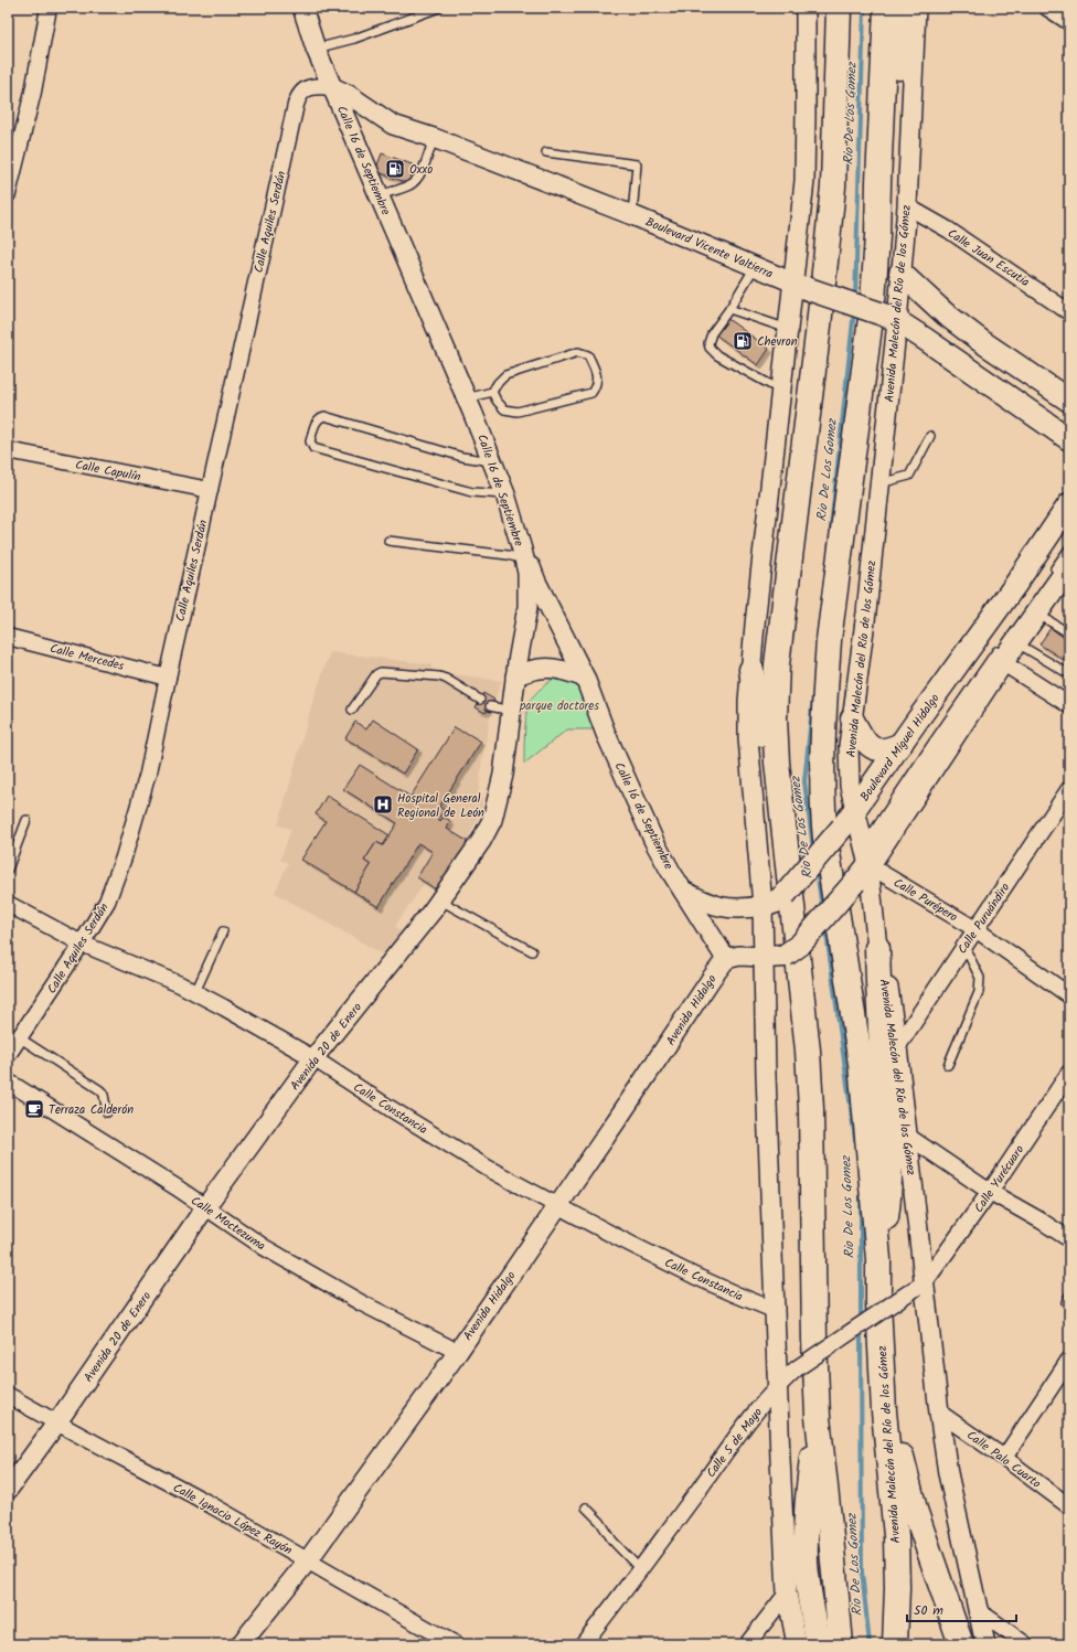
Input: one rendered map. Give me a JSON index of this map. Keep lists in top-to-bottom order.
{
  "streets": {
    "main road": ["Boulevard Vicente Valtierra", "Avenida Malecón del Río de los Gómez", "Boulevard Miguel Hidalgo"],
    "street": [
      "Calle 16 de Septiembre",
      "Calle Aquiles Serdán",
      "Calle Juan Escutia",
      "Calle Capulín",
      "Calle Mercedes",
      "Calle Purépero",
      "Calle Puruándiro",
      "Avenida Hidalgo",
      "Avenida 20 de Enero",
      "Calle Constancia",
      "Calle Yurécuaro",
      "Calle Moctezuma",
      "Calle 5 de Mayo",
      "Calle Palo Cuarto",
      "Calle Ignacio López Rayón"
    ]
  },
  "crossings": [
    ["Calle 16 de Septiembre", "Calle Aquiles Serdán"],
    ["Calle 16 de Septiembre", "Boulevard Vicente Valtierra"],
    ["Calle 16 de Septiembre", "Boulevard Miguel Hidalgo"],
    ["Calle 16 de Septiembre", "Avenida Hidalgo"],
    ["Calle 16 de Septiembre", "Avenida 20 de Enero"],
    ["Calle Aquiles Serdán", "Boulevard Vicente Valtierra"],
    ["Calle Aquiles Serdán", "Calle Capulín"],
    ["Calle Aquiles Serdán", "Calle Mercedes"],
    ["Calle Aquiles Serdán", "Calle Constancia"],
    ["Boulevard Vicente Valtierra", "Avenida Malecón del Río de los Gómez"],
    ["Calle Juan Escutia", "Avenida Malecón del Río de los Gómez"],
    ["Avenida Malecón del Río de los Gómez", "Boulevard Miguel Hidalgo"],
    ["Avenida Malecón del Río de los Gómez", "Calle Purépero"],
    ["Avenida Malecón del Río de los Gómez", "Calle Puruándiro"],
    ["Avenida Malecón del Río de los Gómez", "Calle Yurécuaro"],
    ["Avenida Malecón del Río de los Gómez", "Calle 5 de Mayo"],
    ["Avenida Malecón del Río de los Gómez", "Calle Palo Cuarto"],
    ["Calle Purépero", "Calle Puruándiro"],
    ["Avenida Hidalgo", "Calle Constancia"],
    ["Avenida Hidalgo", "Calle Moctezuma"],
    ["Avenida Hidalgo", "Calle Ignacio López Rayón"],
    ["Avenida 20 de Enero", "Calle Constancia"],
    ["Avenida 20 de Enero", "Calle Moctezuma"],
    ["Avenida 20 de Enero", "Calle Ignacio López Rayón"],
    ["Calle Yurécuaro", "Calle 5 de Mayo"]
  ],
  "water": ["Rio De Los Gomez"],
  "parks": ["parque doctores"],
  "places": {
    "fuel station": ["Oxxo", "Chevron"],
    "hospital": ["Hospital General Regional de León"],
    "cafe": ["Terraza Calderón"]
  },
  "scale_bar": "50 m"
}
